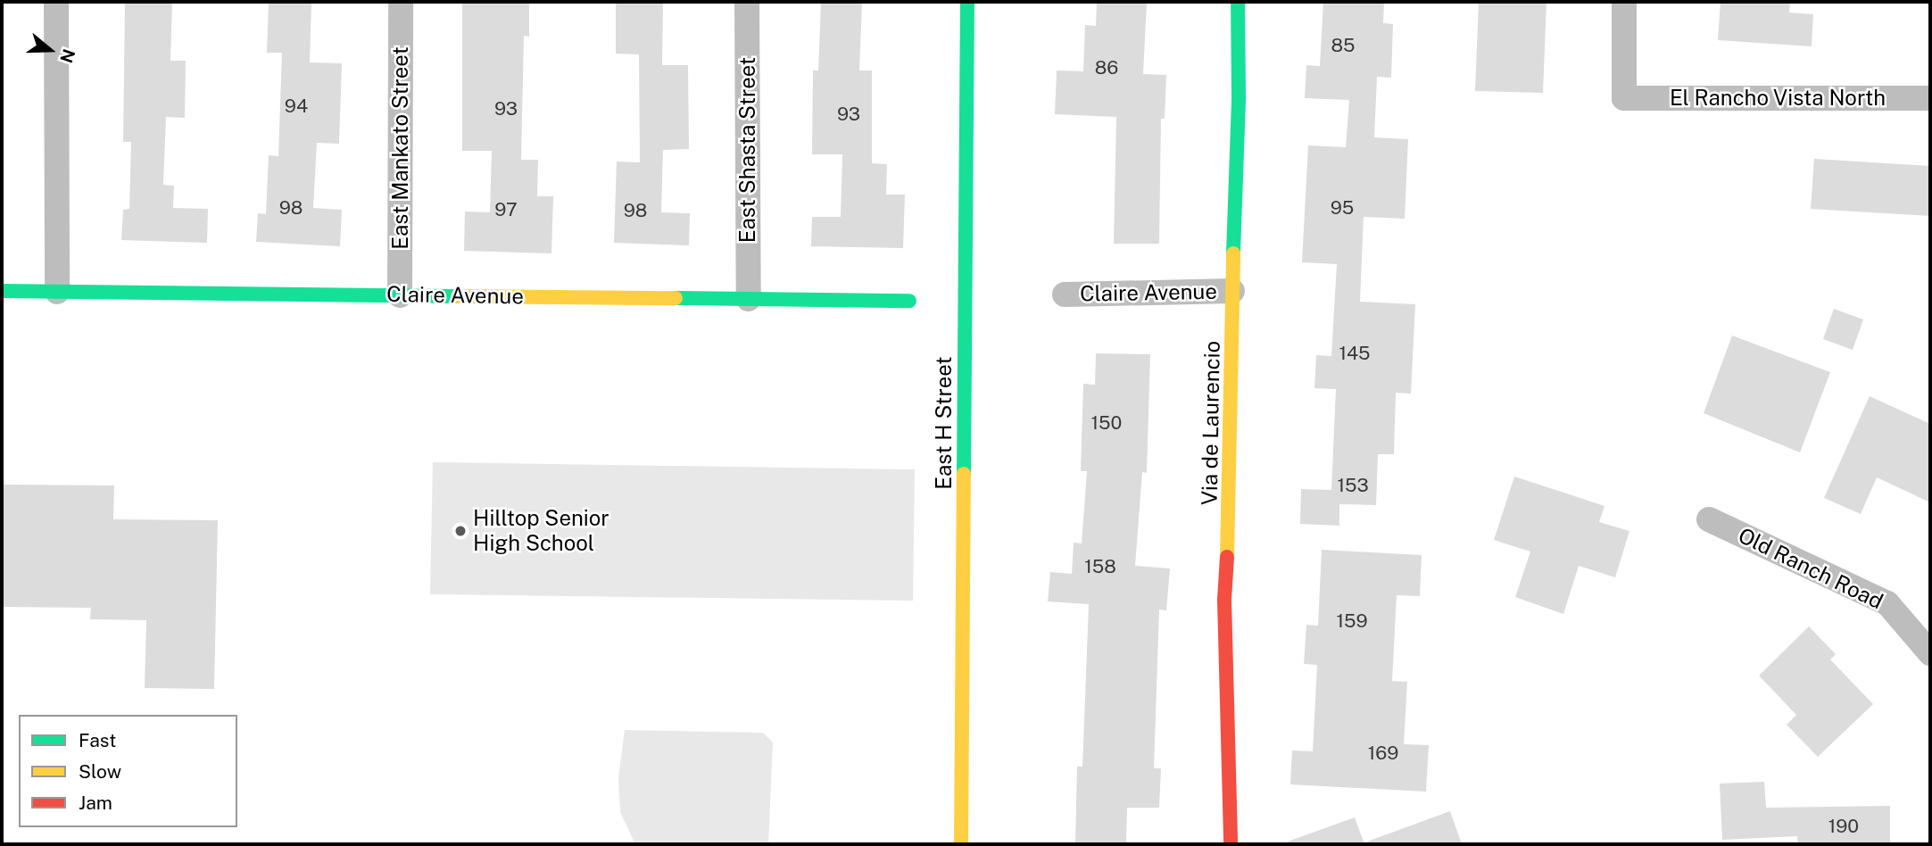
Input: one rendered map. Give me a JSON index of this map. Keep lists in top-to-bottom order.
{
  "streets": {
    "street": [
      "El Rancho Vista North",
      "East Mankato Street",
      "East Shasta Street",
      "Claire Avenue",
      "East H Street",
      "Via de Laurencio",
      "Old Ranch Road"
    ]
  },
  "crossings": [
    ["East Mankato Street", "Claire Avenue"],
    ["East Shasta Street", "Claire Avenue"],
    ["Claire Avenue", "Via de Laurencio"]
  ],
  "places": ["Hilltop Senior High School"],
  "house_numbers": [
    "85",
    "86",
    "94",
    "93",
    "93",
    "98",
    "95",
    "97",
    "98",
    "145",
    "150",
    "153",
    "158",
    "159",
    "169",
    "190"
  ],
  "legend": ["Fast", "Slow", "Jam"],
  "north": "right"
}
